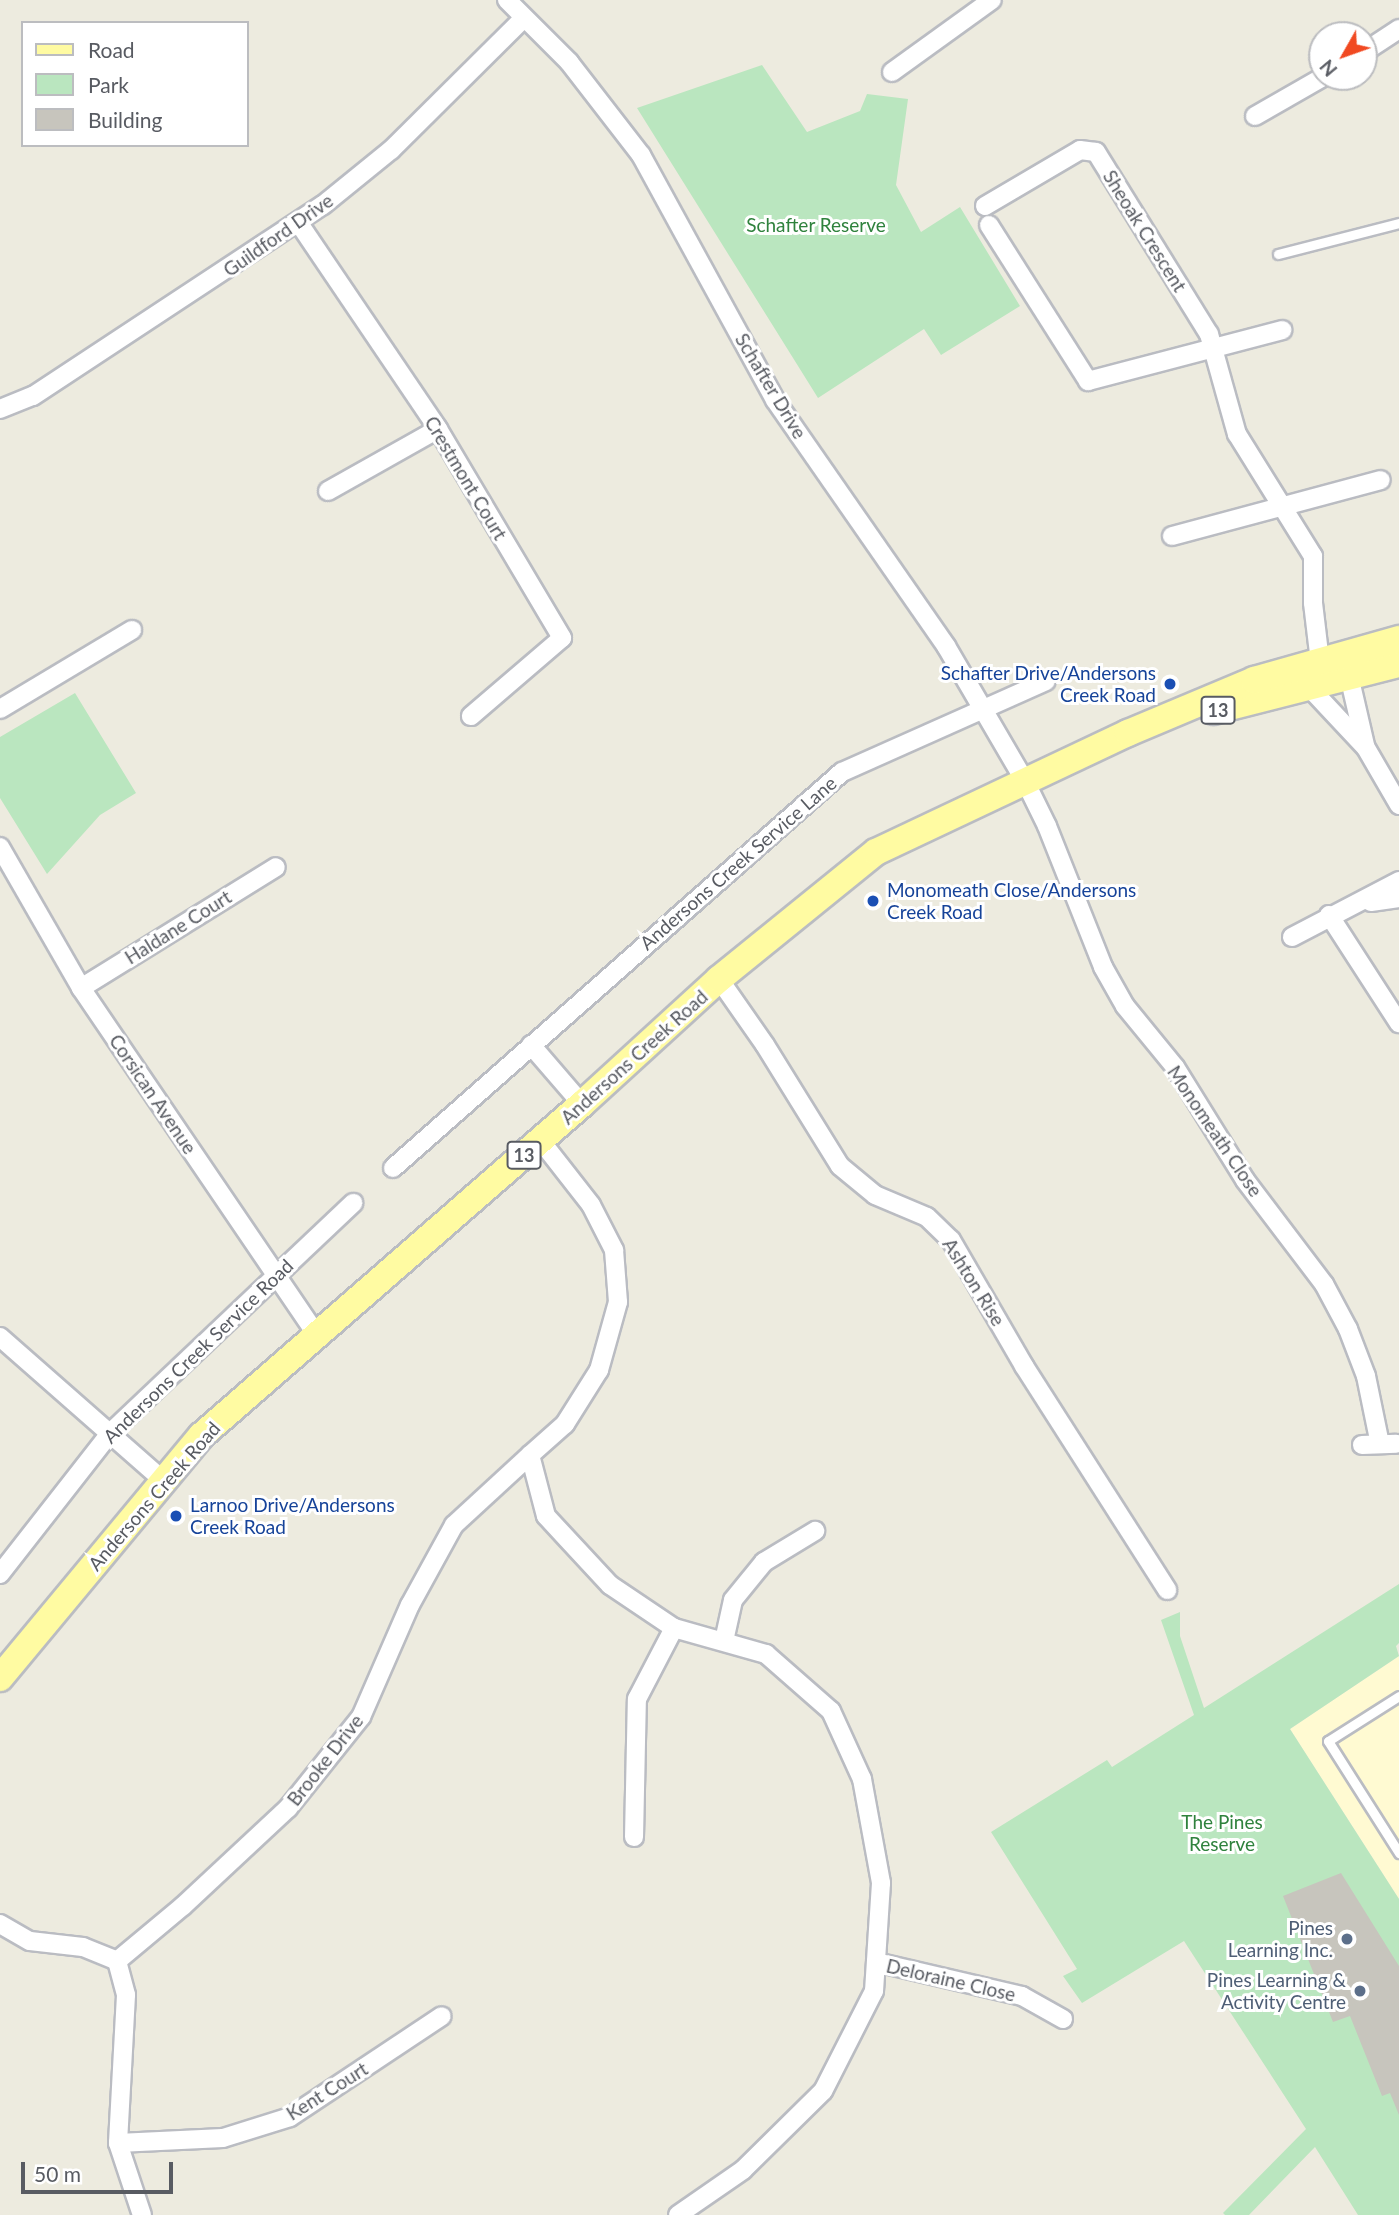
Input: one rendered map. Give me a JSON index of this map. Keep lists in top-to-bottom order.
{
  "streets": {
    "main road": ["13", "Andersons Creek Road"],
    "street": [
      "Sheoak Crescent",
      "Guildford Drive",
      "Schafter Drive",
      "Crestmont Court",
      "Andersons Creek Service Lane",
      "Haldane Court",
      "Corsican Avenue",
      "Monomeath Close",
      "Ashton Rise",
      "Andersons Creek Service Road",
      "Brooke Drive",
      "Deloraine Close",
      "Kent Court"
    ]
  },
  "crossings": [
    ["Sheoak Crescent", "Andersons Creek Road"],
    ["Guildford Drive", "Schafter Drive"],
    ["Guildford Drive", "Crestmont Court"],
    ["Schafter Drive", "Andersons Creek Service Lane"],
    ["Schafter Drive", "Andersons Creek Road"],
    ["Schafter Drive", "Monomeath Close"],
    ["Haldane Court", "Corsican Avenue"],
    ["Andersons Creek Road", "Corsican Avenue"],
    ["Andersons Creek Road", "Monomeath Close"],
    ["Andersons Creek Road", "Ashton Rise"],
    ["Andersons Creek Road", "Brooke Drive"],
    ["Corsican Avenue", "Andersons Creek Service Road"]
  ],
  "parks": ["Schafter Reserve", "The Pines Reserve"],
  "places": [
    "Schafter Drive/Andersons Creek Road",
    "Monomeath Close/Andersons Creek Road",
    "Larnoo Drive/Andersons Creek Road",
    "Pines Learning Inc.",
    "Pines Learning & Activity Centre"
  ],
  "legend": ["Road", "Park", "Building"],
  "scale_bar": "50 m",
  "north": "bottom left"
}
